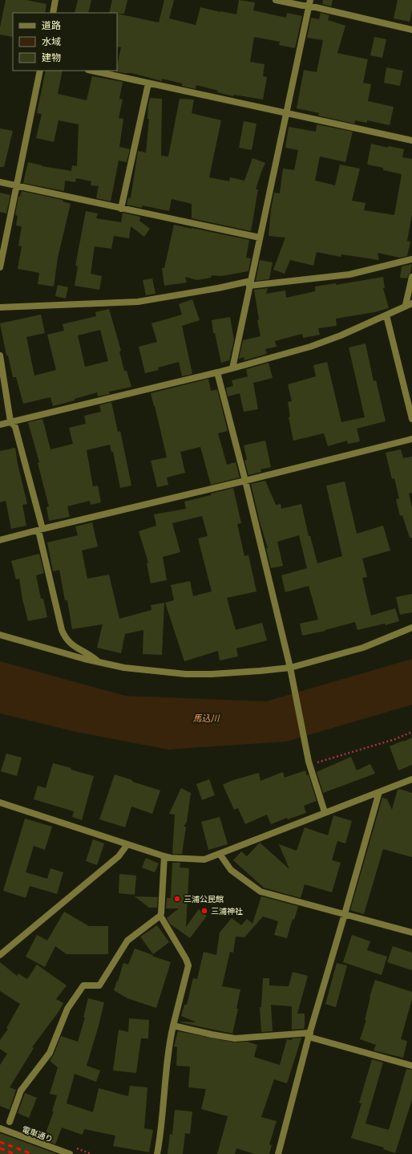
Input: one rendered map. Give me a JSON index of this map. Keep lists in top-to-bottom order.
{
  "streets": {
    "street": ["電車通り"]
  },
  "water": ["馬込川"],
  "places": ["三浦公民館", "三浦神社"],
  "legend": ["道路", "水域", "建物"]
}
